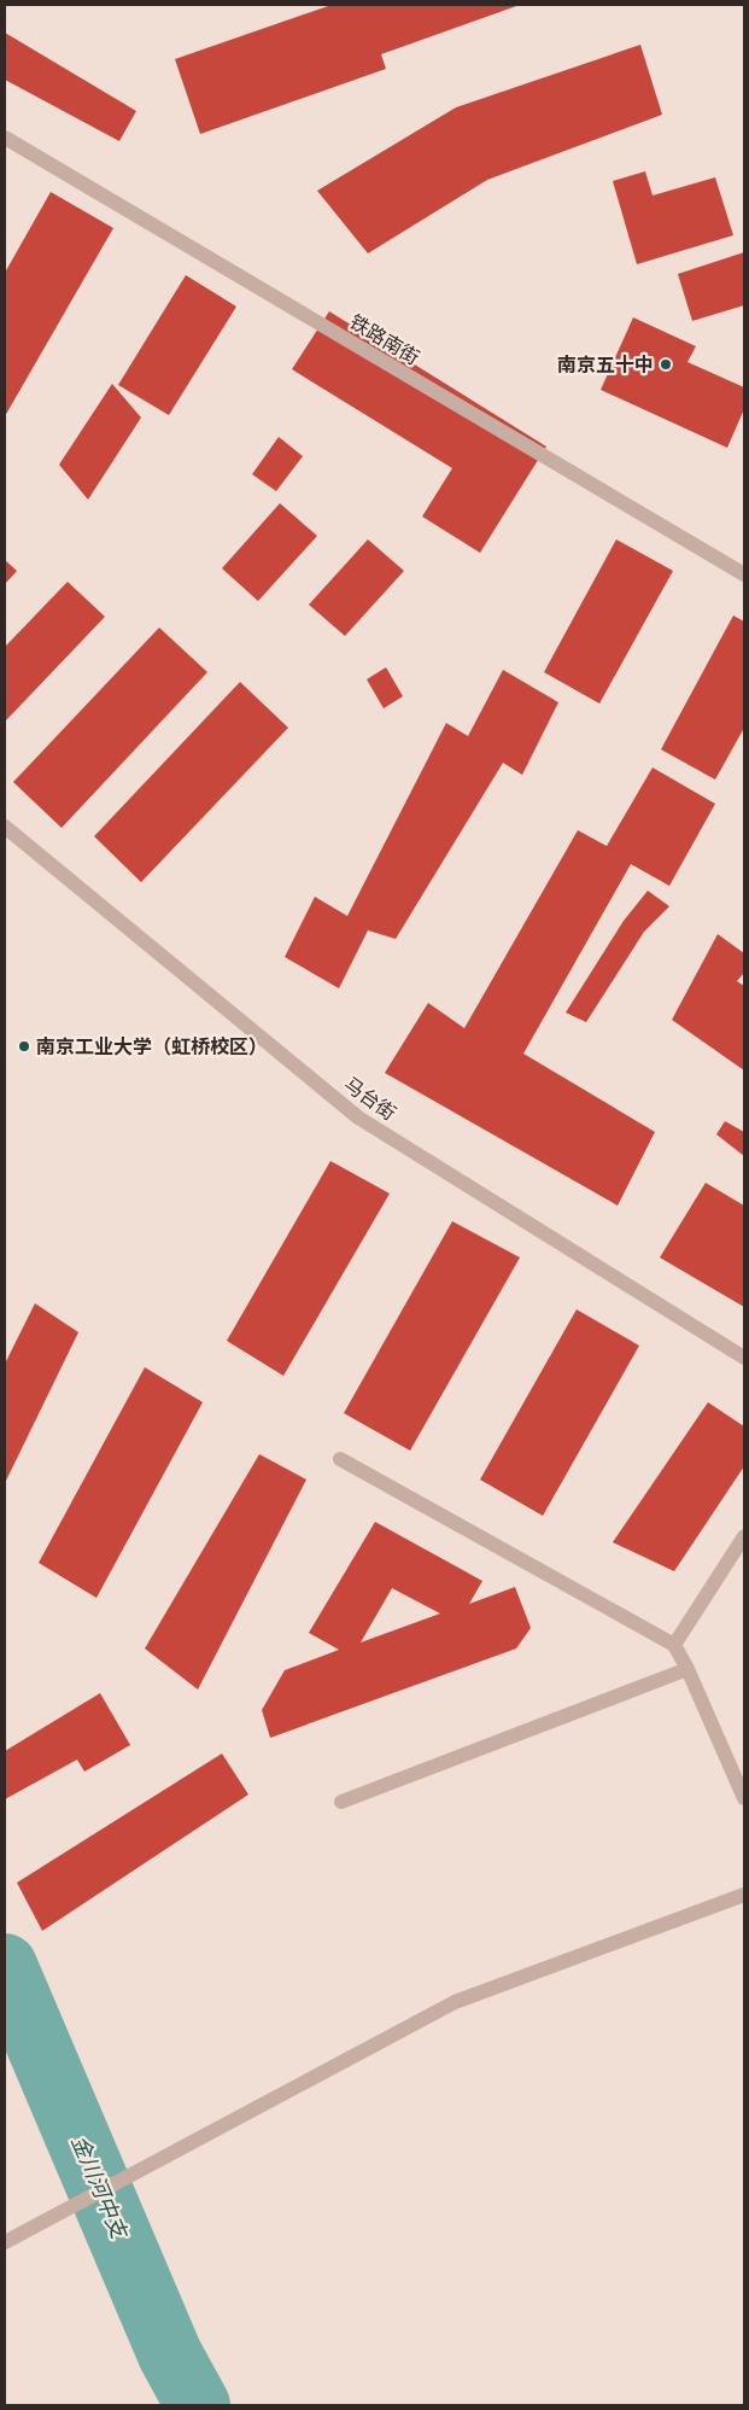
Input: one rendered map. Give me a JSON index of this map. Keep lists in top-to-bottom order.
{
  "streets": {
    "street": ["铁路南街", "马台街"]
  },
  "water": ["金川河中支"],
  "places": ["南京五十中", "南京工业大学（虹桥校区）"]
}
